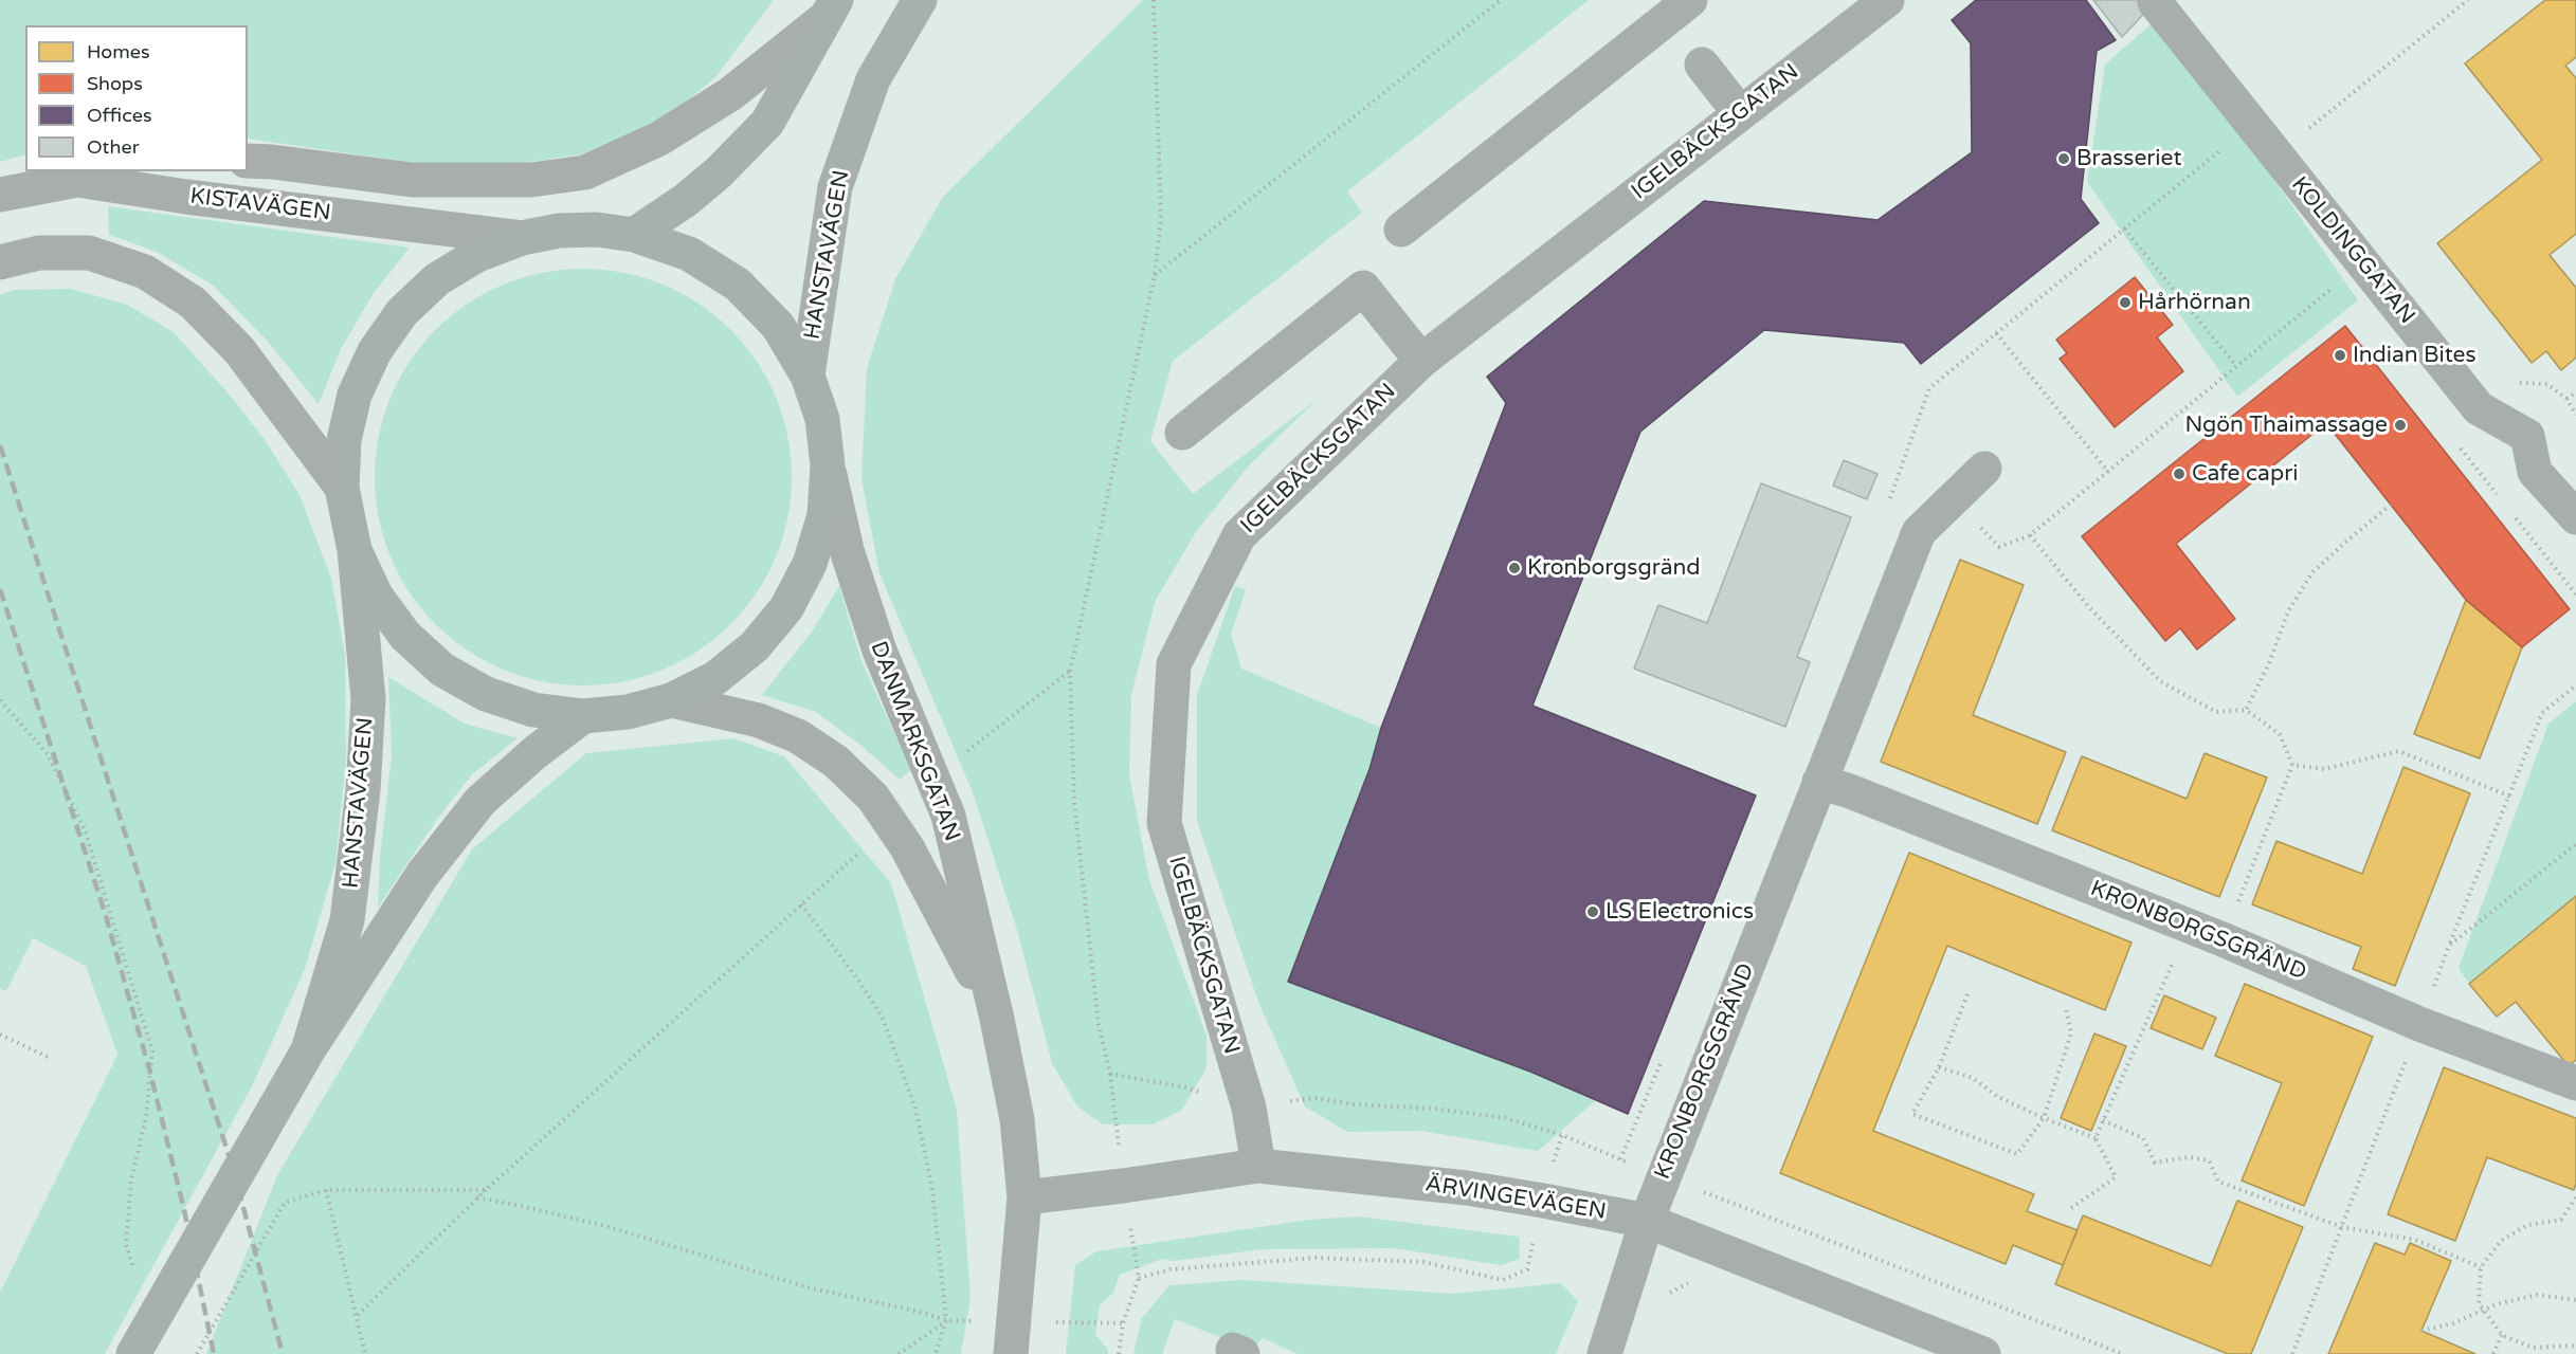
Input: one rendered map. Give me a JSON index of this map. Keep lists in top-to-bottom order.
{
  "streets": {
    "main road": ["HANSTAVÄGEN"],
    "street": [
      "IGELBÄCKSGATAN",
      "KISTAVÄGEN",
      "KOLDINGGATAN",
      "DANMARKSGATAN",
      "KRONBORGSGRÄND",
      "ÄRVINGEVÄGEN"
    ]
  },
  "crossings": [
    ["IGELBÄCKSGATAN", "ÄRVINGEVÄGEN"],
    ["KISTAVÄGEN", "HANSTAVÄGEN"],
    ["HANSTAVÄGEN", "DANMARKSGATAN"],
    ["DANMARKSGATAN", "ÄRVINGEVÄGEN"],
    ["KRONBORGSGRÄND", "ÄRVINGEVÄGEN"]
  ],
  "places": [
    "Brasseriet",
    "Hårhörnan",
    "Indian Bites",
    "Ngön Thaimassage",
    "Cafe capri",
    "Kronborgsgränd",
    "LS Electronics"
  ],
  "legend": [
    "Homes",
    "Shops",
    "Offices",
    "Other"
  ]
}
